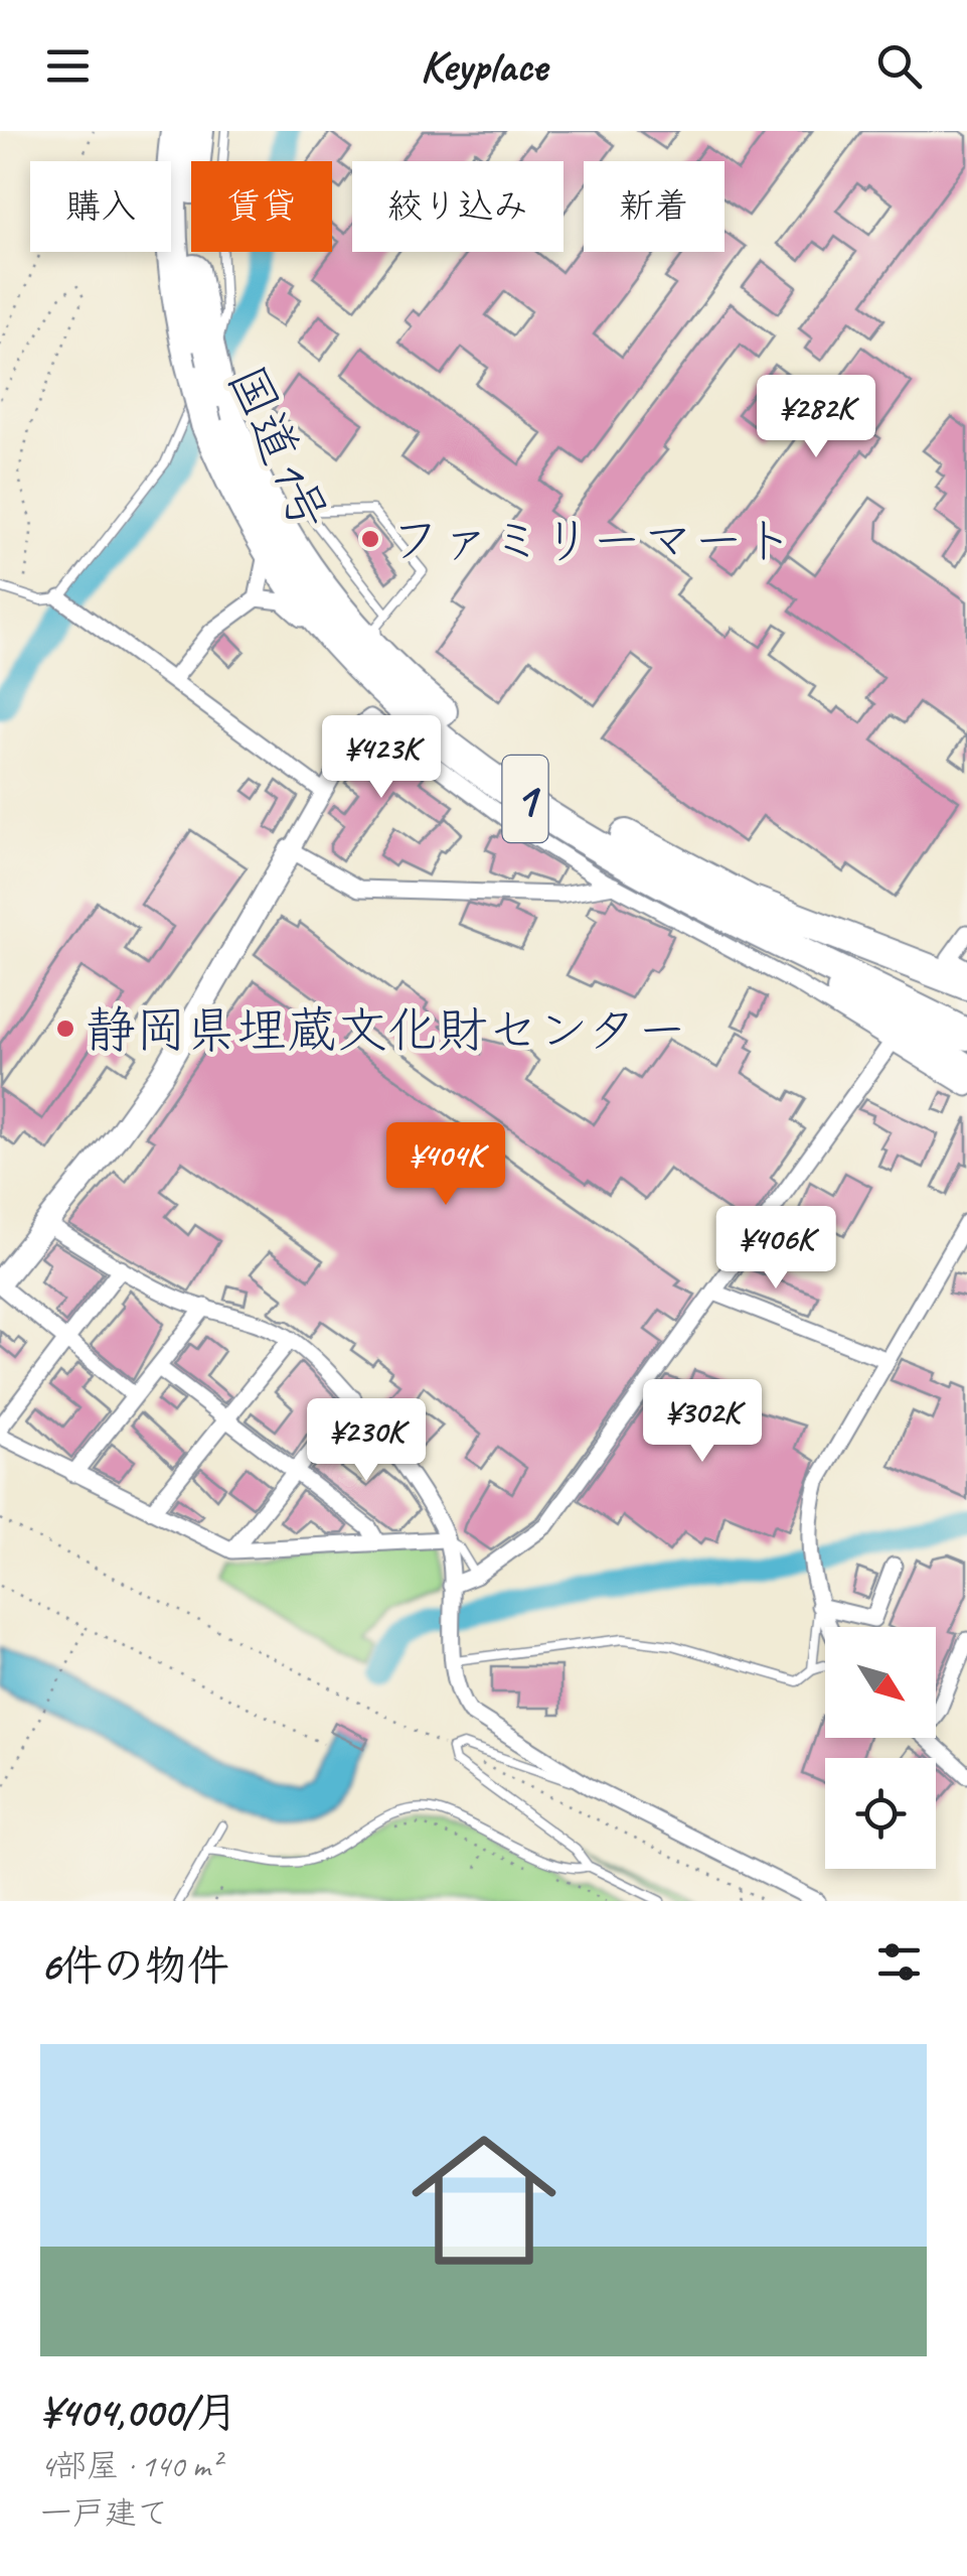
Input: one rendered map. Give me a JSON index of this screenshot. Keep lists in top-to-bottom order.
{
  "streets": {
    "highway": ["国道1号", "1"]
  },
  "crossings": [
    ["国道1号", "1"]
  ],
  "places": ["ファミリーマート", "静岡県埋蔵文化財センター"],
  "north": "bottom right",
  "page": {
    "header": "Keyplace",
    "chip": [
      "購入",
      "賃貸",
      "絞り込み",
      "新着"
    ],
    "price": [
      "¥282K",
      "¥423K",
      "¥404K",
      "¥406K",
      "¥302K",
      "¥230K"
    ],
    "heading": "6件の物件",
    "list": [
      {
        "name": "¥404,000/月",
        "note": "4部屋 · 140 m² · 一戸建て"
      }
    ]
  }
}
